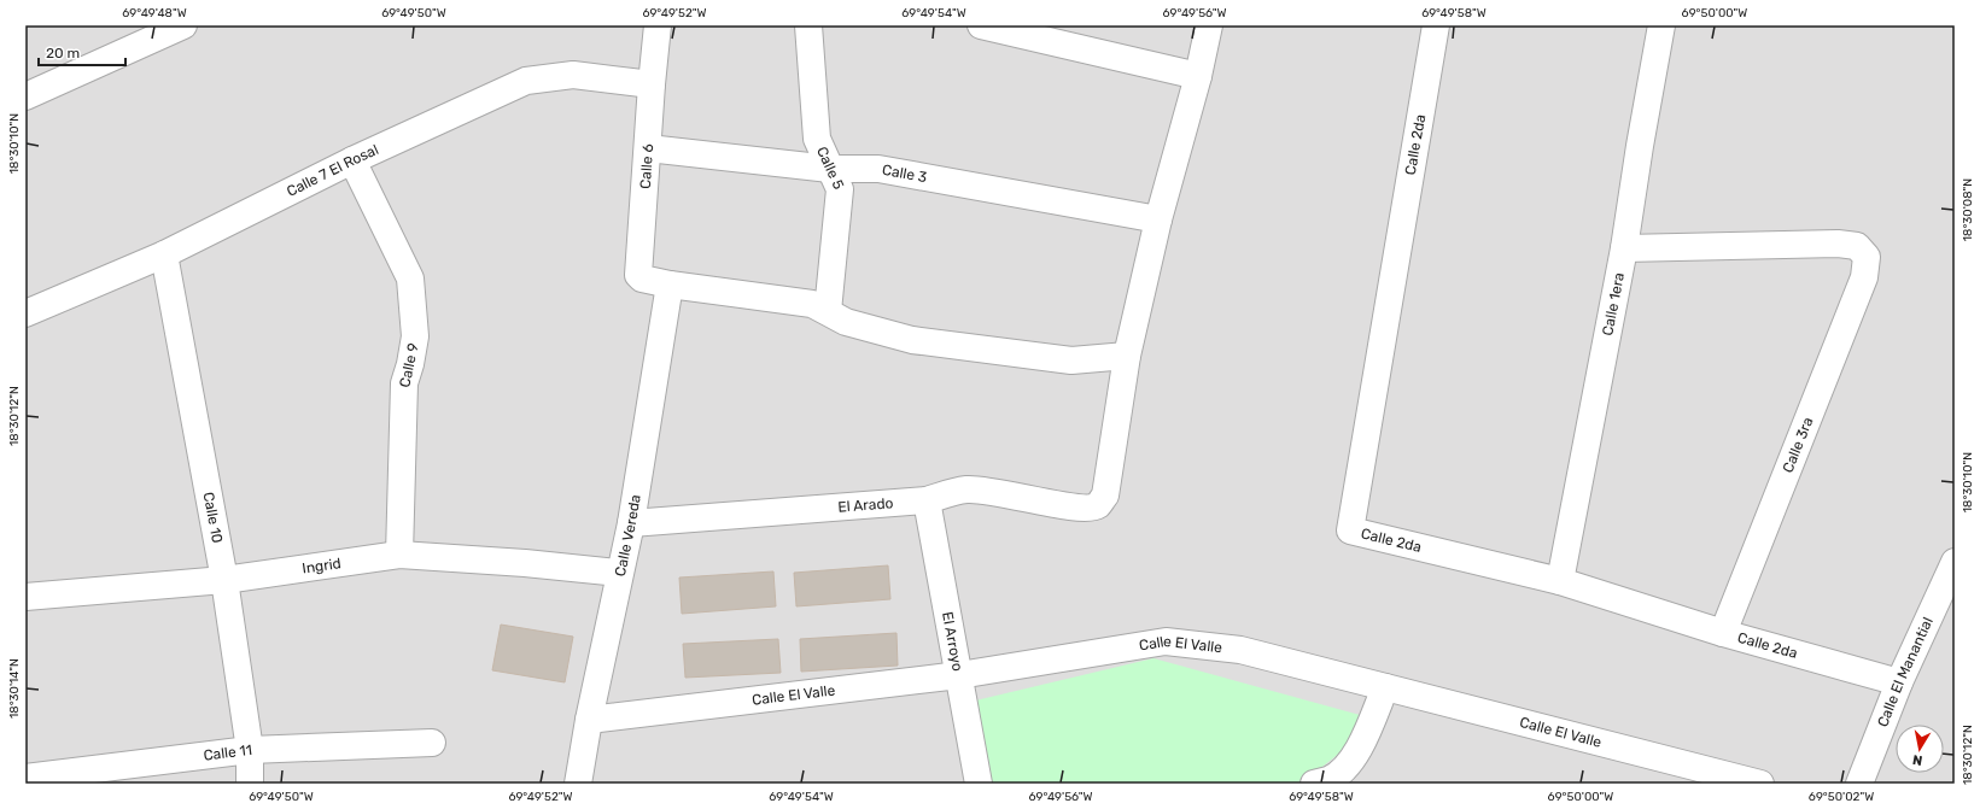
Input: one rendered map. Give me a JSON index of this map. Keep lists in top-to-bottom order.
{
  "streets": {
    "street": [
      "Calle 2da",
      "Calle 6",
      "Calle 5",
      "Calle 7 El Rosal",
      "Calle 3",
      "Calle 1era",
      "Calle 9",
      "Calle 3ra",
      "El Arado",
      "Calle 10",
      "Calle Vereda",
      "Ingrid",
      "El Arroyo",
      "Calle El Valle",
      "Calle El Manantial",
      "Calle 11"
    ]
  },
  "crossings": [
    ["Calle 2da", "Calle 1era"],
    ["Calle 2da", "Calle 3ra"],
    ["Calle 2da", "Calle El Manantial"],
    ["Calle 6", "Calle 7 El Rosal"],
    ["Calle 6", "Calle 3"],
    ["Calle 6", "Calle Vereda"],
    ["Calle 5", "Calle 3"],
    ["Calle 7 El Rosal", "Calle 9"],
    ["Calle 7 El Rosal", "Calle 10"],
    ["Calle 1era", "Calle 3ra"],
    ["Calle 9", "Ingrid"],
    ["El Arado", "Calle Vereda"],
    ["El Arado", "El Arroyo"],
    ["Calle 10", "Ingrid"],
    ["Calle 10", "Calle 11"],
    ["Calle Vereda", "Ingrid"],
    ["Calle Vereda", "Calle El Valle"],
    ["El Arroyo", "Calle El Valle"]
  ],
  "scale_bar": "20 m",
  "north": "bottom",
  "coordinates": [
    "69°49'48\"W",
    "69°49'50\"W",
    "69°49'52\"W",
    "69°49'54\"W",
    "69°49'56\"W",
    "69°49'58\"W",
    "69°50'00\"W",
    "18°30'10\"N",
    "18°30'08\"N",
    "18°30'12\"N",
    "18°30'14\"N",
    "69°50'02\"W"
  ]
}
